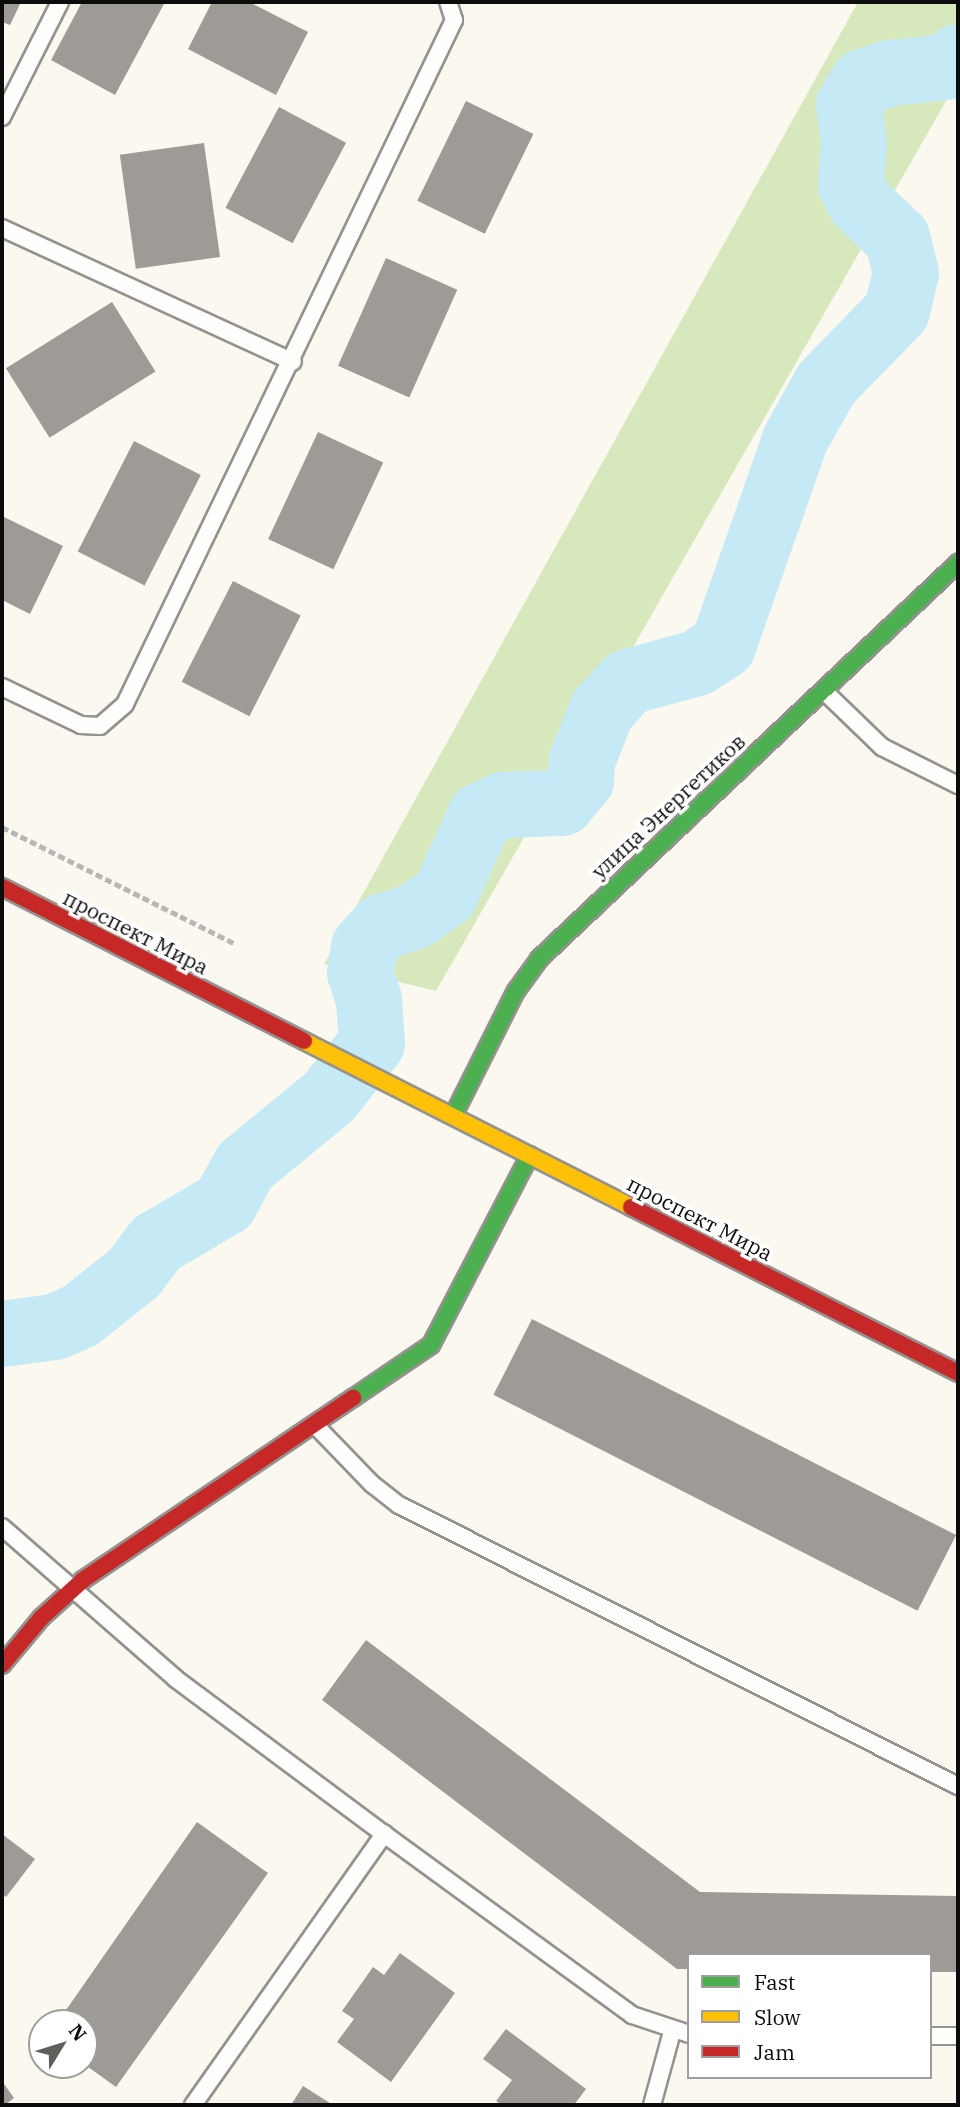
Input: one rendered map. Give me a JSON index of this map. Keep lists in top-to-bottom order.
{
  "streets": {
    "street": ["улица Энергетиков", "проспект Мира"]
  },
  "crossings": [
    ["улица Энергетиков", "проспект Мира"]
  ],
  "legend": ["Fast", "Slow", "Jam"],
  "north": "top right"
}
